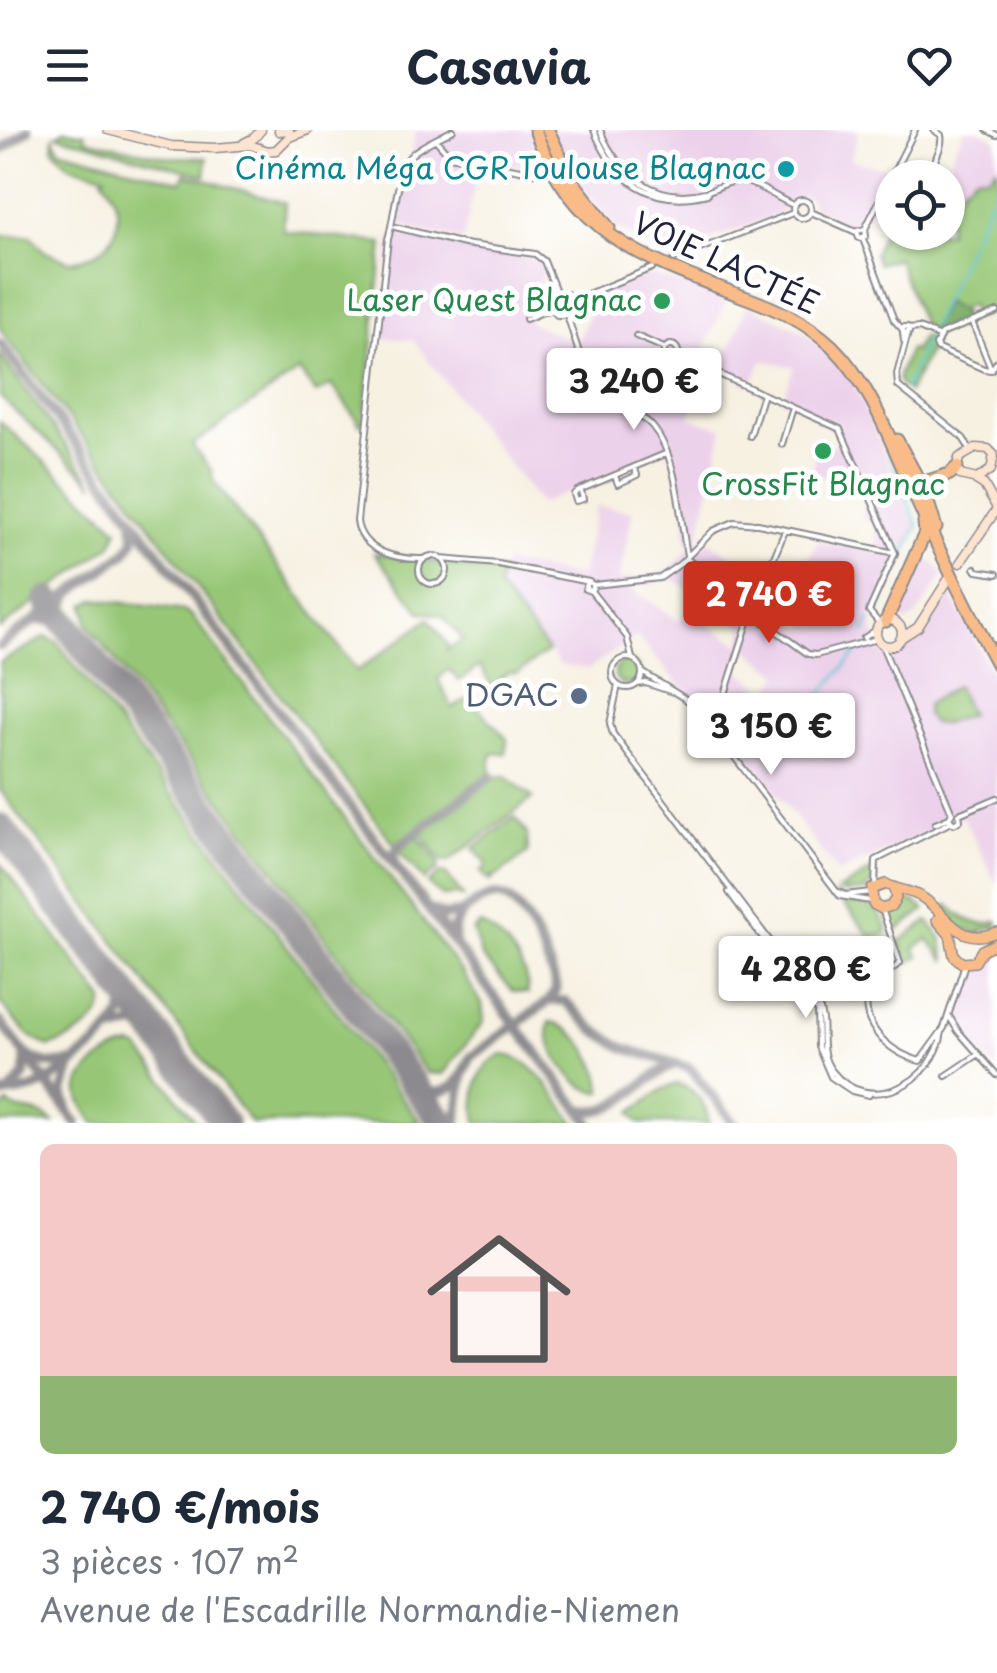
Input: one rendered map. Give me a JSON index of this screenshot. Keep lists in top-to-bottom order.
{
  "streets": {
    "highway": ["VOIE LACTÉE"]
  },
  "places": [
    "Cinéma Méga CGR Toulouse Blagnac",
    "Laser Quest Blagnac",
    "CrossFit Blagnac",
    "DGAC"
  ],
  "page": {
    "header": "Casavia",
    "price": [
      "3 240 €",
      "2 740 €",
      "3 150 €",
      "4 280 €"
    ],
    "list": [
      {
        "name": "2 740 €/mois",
        "note": "3 pièces · 107 m² · Avenue de l'Escadrille Normandie-Niemen"
      }
    ]
  }
}
